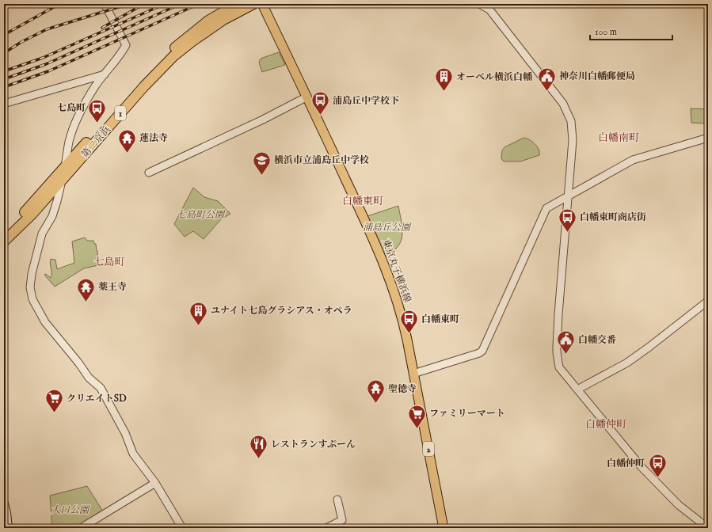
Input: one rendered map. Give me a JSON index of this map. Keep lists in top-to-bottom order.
{
  "streets": {
    "highway": ["1", "第二京浜"],
    "main road": ["東京丸子横浜線", "2"]
  },
  "districts": [
    "白幡南町",
    "白幡東町",
    "七島町",
    "白幡仲町"
  ],
  "parks": ["七島町公園", "浦島丘公園", "大口公園"],
  "places": {
    "public building": ["神奈川白幡郵便局", "白幡交番"],
    "building": ["オーベル横浜白幡", "ユナイト七島グラシアス・オペラ"],
    "bus stop": [
      "浦島丘中学校下",
      "七島町",
      "白幡東町商店街",
      "白幡東町",
      "白幡仲町"
    ],
    "temple": ["蓮法寺", "薬王寺", "聖徳寺"],
    "school or university": ["横浜市立浦島丘中学校"],
    "supermarket": ["クリエイトSD", "ファミリーマート"],
    "restaurant": ["レストランすぷーん"]
  },
  "scale_bar": "100 m"
}
